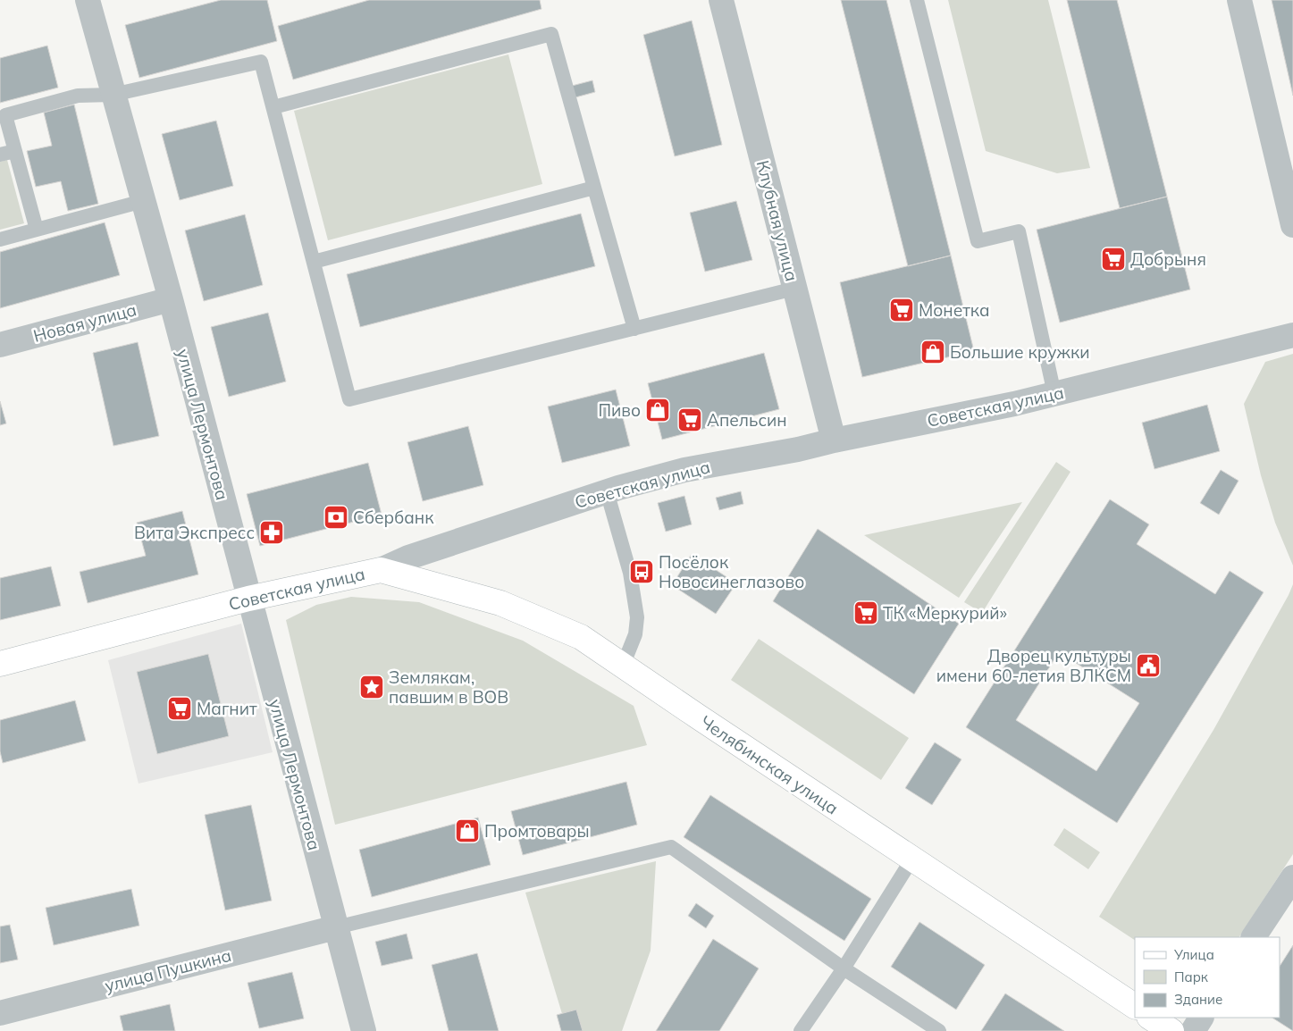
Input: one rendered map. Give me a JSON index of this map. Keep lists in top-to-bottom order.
{
  "streets": {
    "street": [
      "Клубная улица",
      "Новая улица",
      "Советская улица",
      "улица Лермонтова",
      "Челябинская улица",
      "улица Пушкина"
    ]
  },
  "crossings": [
    ["Клубная улица", "Советская улица"],
    ["Новая улица", "улица Лермонтова"],
    ["Советская улица", "улица Лермонтова"],
    ["Советская улица", "Челябинская улица"],
    ["улица Лермонтова", "улица Пушкина"]
  ],
  "places": {
    "supermarket": [
      "Добрыня",
      "Монетка",
      "Апельсин",
      "ТК «Меркурий»",
      "Магнит"
    ],
    "shop": ["Большие кружки", "Пиво", "Промтовары"],
    "bank": ["Сбербанк"],
    "pharmacy": ["Вита Экспресс"],
    "bus stop": ["Посёлок Новосинеглазово"],
    "public building": ["Дворец культуры имени 60-летия ВЛКСМ"],
    "place": ["Землякам, павшим в ВОВ"]
  },
  "legend": ["Улица", "Парк", "Здание"]
}
